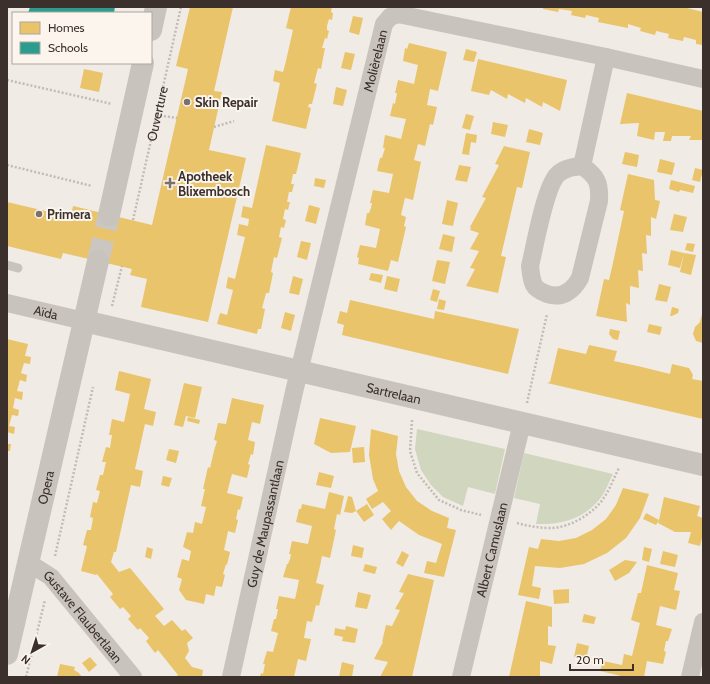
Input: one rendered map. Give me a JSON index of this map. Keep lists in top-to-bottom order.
{
  "streets": {
    "street": [
      "Molièrelaan",
      "Ouverture",
      "Aïda",
      "Sartrelaan",
      "Opera",
      "Guy de Maupassantlaan",
      "Albert Camuslaan",
      "Gustave Flaubertlaan"
    ]
  },
  "crossings": [
    ["Molièrelaan", "Sartrelaan"],
    ["Molièrelaan", "Guy de Maupassantlaan"],
    ["Aïda", "Sartrelaan"],
    ["Aïda", "Opera"],
    ["Sartrelaan", "Opera"],
    ["Sartrelaan", "Guy de Maupassantlaan"],
    ["Sartrelaan", "Albert Camuslaan"],
    ["Opera", "Gustave Flaubertlaan"]
  ],
  "places": {
    "other": ["Skin Repair", "Primera"],
    "health": ["Apotheek Blixembosch"]
  },
  "legend": ["Homes", "Schools"],
  "scale_bar": "20 m",
  "north": "bottom left"
}
